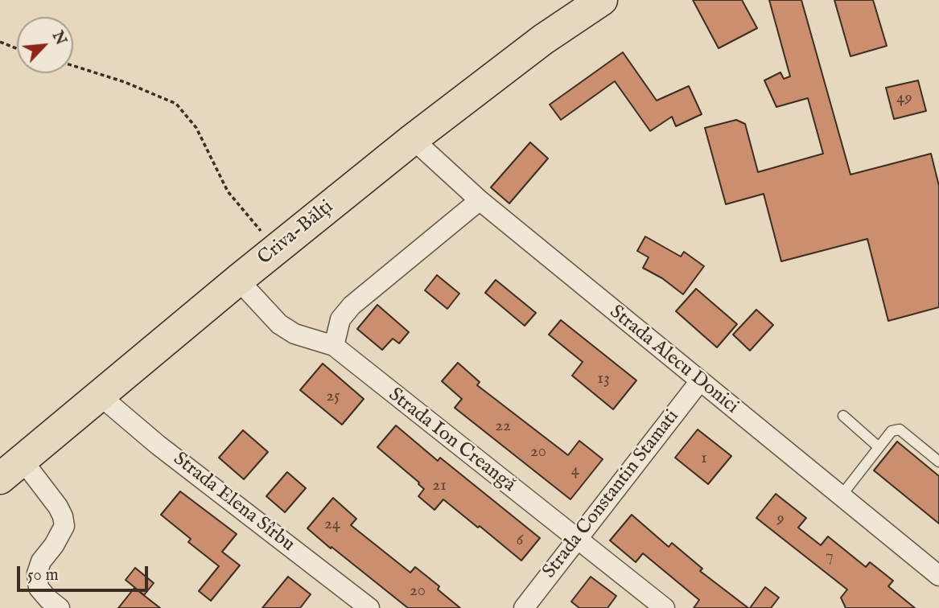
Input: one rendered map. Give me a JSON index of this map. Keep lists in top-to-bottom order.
{
  "streets": {
    "highway": ["Criva-Bălți"],
    "street": [
      "Strada Alecu Donici",
      "Strada Ion Creangă",
      "Strada Constantin Stamati",
      "Strada Elena Sîrbu"
    ]
  },
  "crossings": [
    ["Criva-Bălți", "Strada Alecu Donici"],
    ["Criva-Bălți", "Strada Ion Creangă"],
    ["Criva-Bălți", "Strada Elena Sîrbu"],
    ["Strada Alecu Donici", "Strada Constantin Stamati"],
    ["Strada Ion Creangă", "Strada Constantin Stamati"]
  ],
  "house_numbers": [
    "49",
    "13",
    "25",
    "22",
    "20",
    "1",
    "4",
    "21",
    "9",
    "24",
    "6",
    "7",
    "20"
  ],
  "scale_bar": "50 m",
  "north": "top right"
}
